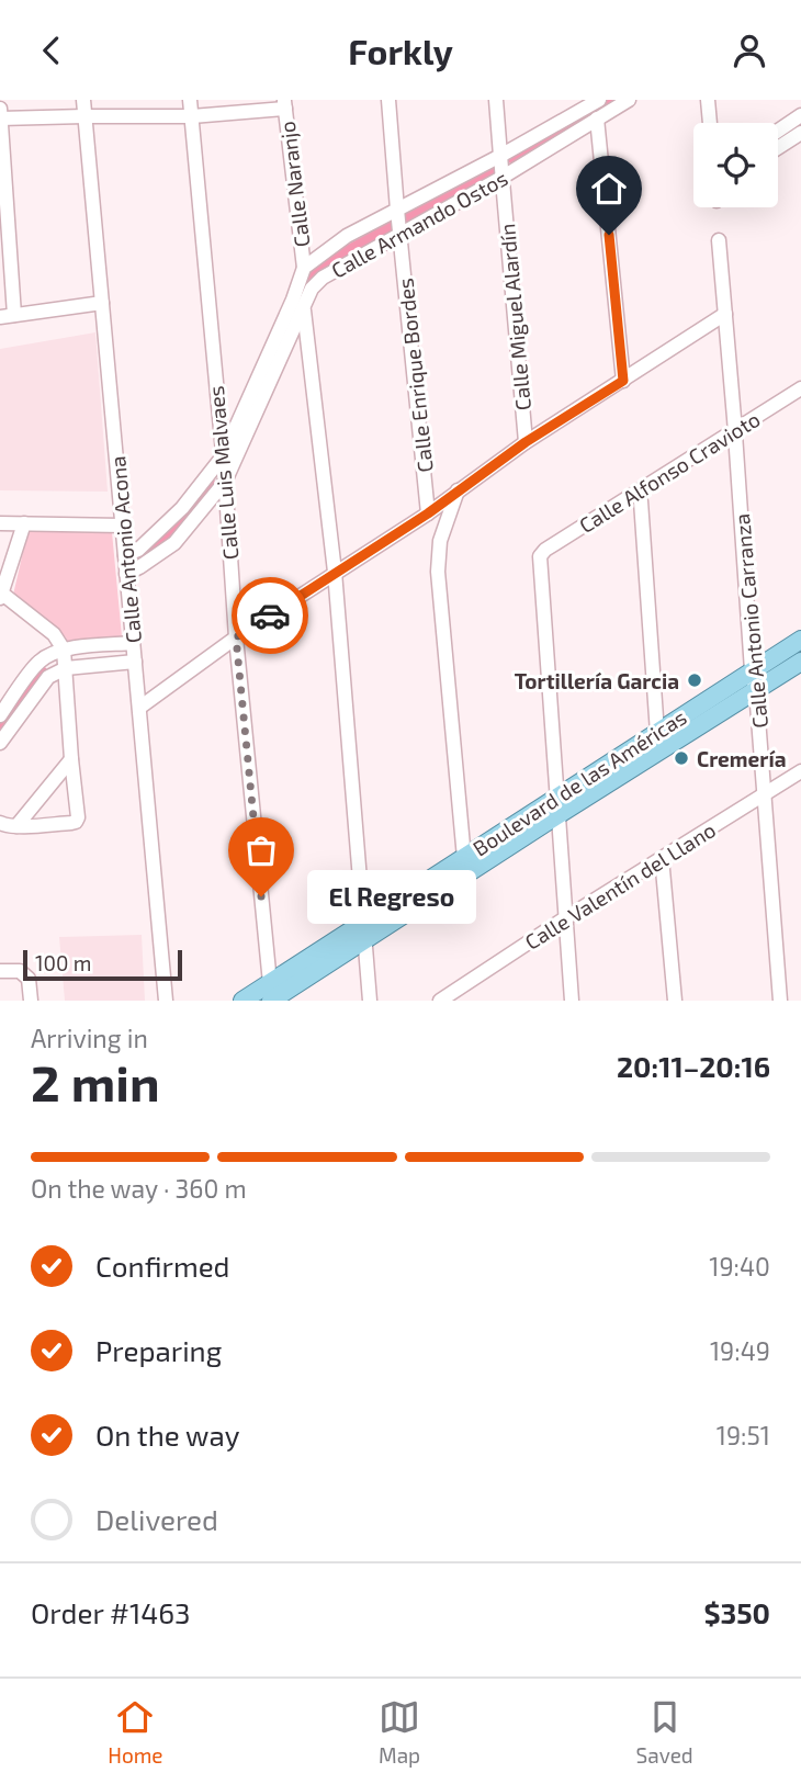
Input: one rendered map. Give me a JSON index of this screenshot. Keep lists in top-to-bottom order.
{
  "streets": {
    "main road": ["Boulevard de las Américas"],
    "street": [
      "Calle Naranjo",
      "Calle Armando Ostos",
      "Calle Miguel Alardín",
      "Calle Enrique Bordes",
      "Calle Alfonso Cravioto",
      "Calle Luis Malvaes",
      "Calle Antonio Acona",
      "Calle Antonio Carranza",
      "Calle Valentín del Llano"
    ]
  },
  "crossings": [
    ["Calle Naranjo", "Calle Armando Ostos"],
    ["Calle Armando Ostos", "Calle Miguel Alardín"],
    ["Calle Armando Ostos", "Calle Enrique Bordes"],
    ["Calle Armando Ostos", "Calle Luis Malvaes"],
    ["Calle Armando Ostos", "Calle Antonio Acona"],
    ["Calle Enrique Bordes", "Boulevard de las Américas"],
    ["Calle Alfonso Cravioto", "Calle Antonio Carranza"],
    ["Calle Alfonso Cravioto", "Boulevard de las Américas"],
    ["Calle Luis Malvaes", "Boulevard de las Américas"],
    ["Calle Antonio Carranza", "Boulevard de las Américas"],
    ["Calle Antonio Carranza", "Calle Valentín del Llano"]
  ],
  "places": ["Tortillería Garcia", "Cremería", "El Regreso"],
  "scale_bar": "100 m",
  "page": {
    "header": "Forkly",
    "bubble": "El Regreso",
    "scale": "100 m",
    "heading": ["2 min", "Arriving in", "20:11–20:16"],
    "panel": ["Order #1463", "$350"],
    "bar": "On the way · 360 m",
    "list": [
      ["Confirmed", "19:40"],
      ["Preparing", "19:49"],
      ["On the way", "19:51"],
      "Delivered"
    ],
    "tabs": ["Home", "Map", "Saved"]
  }
}
